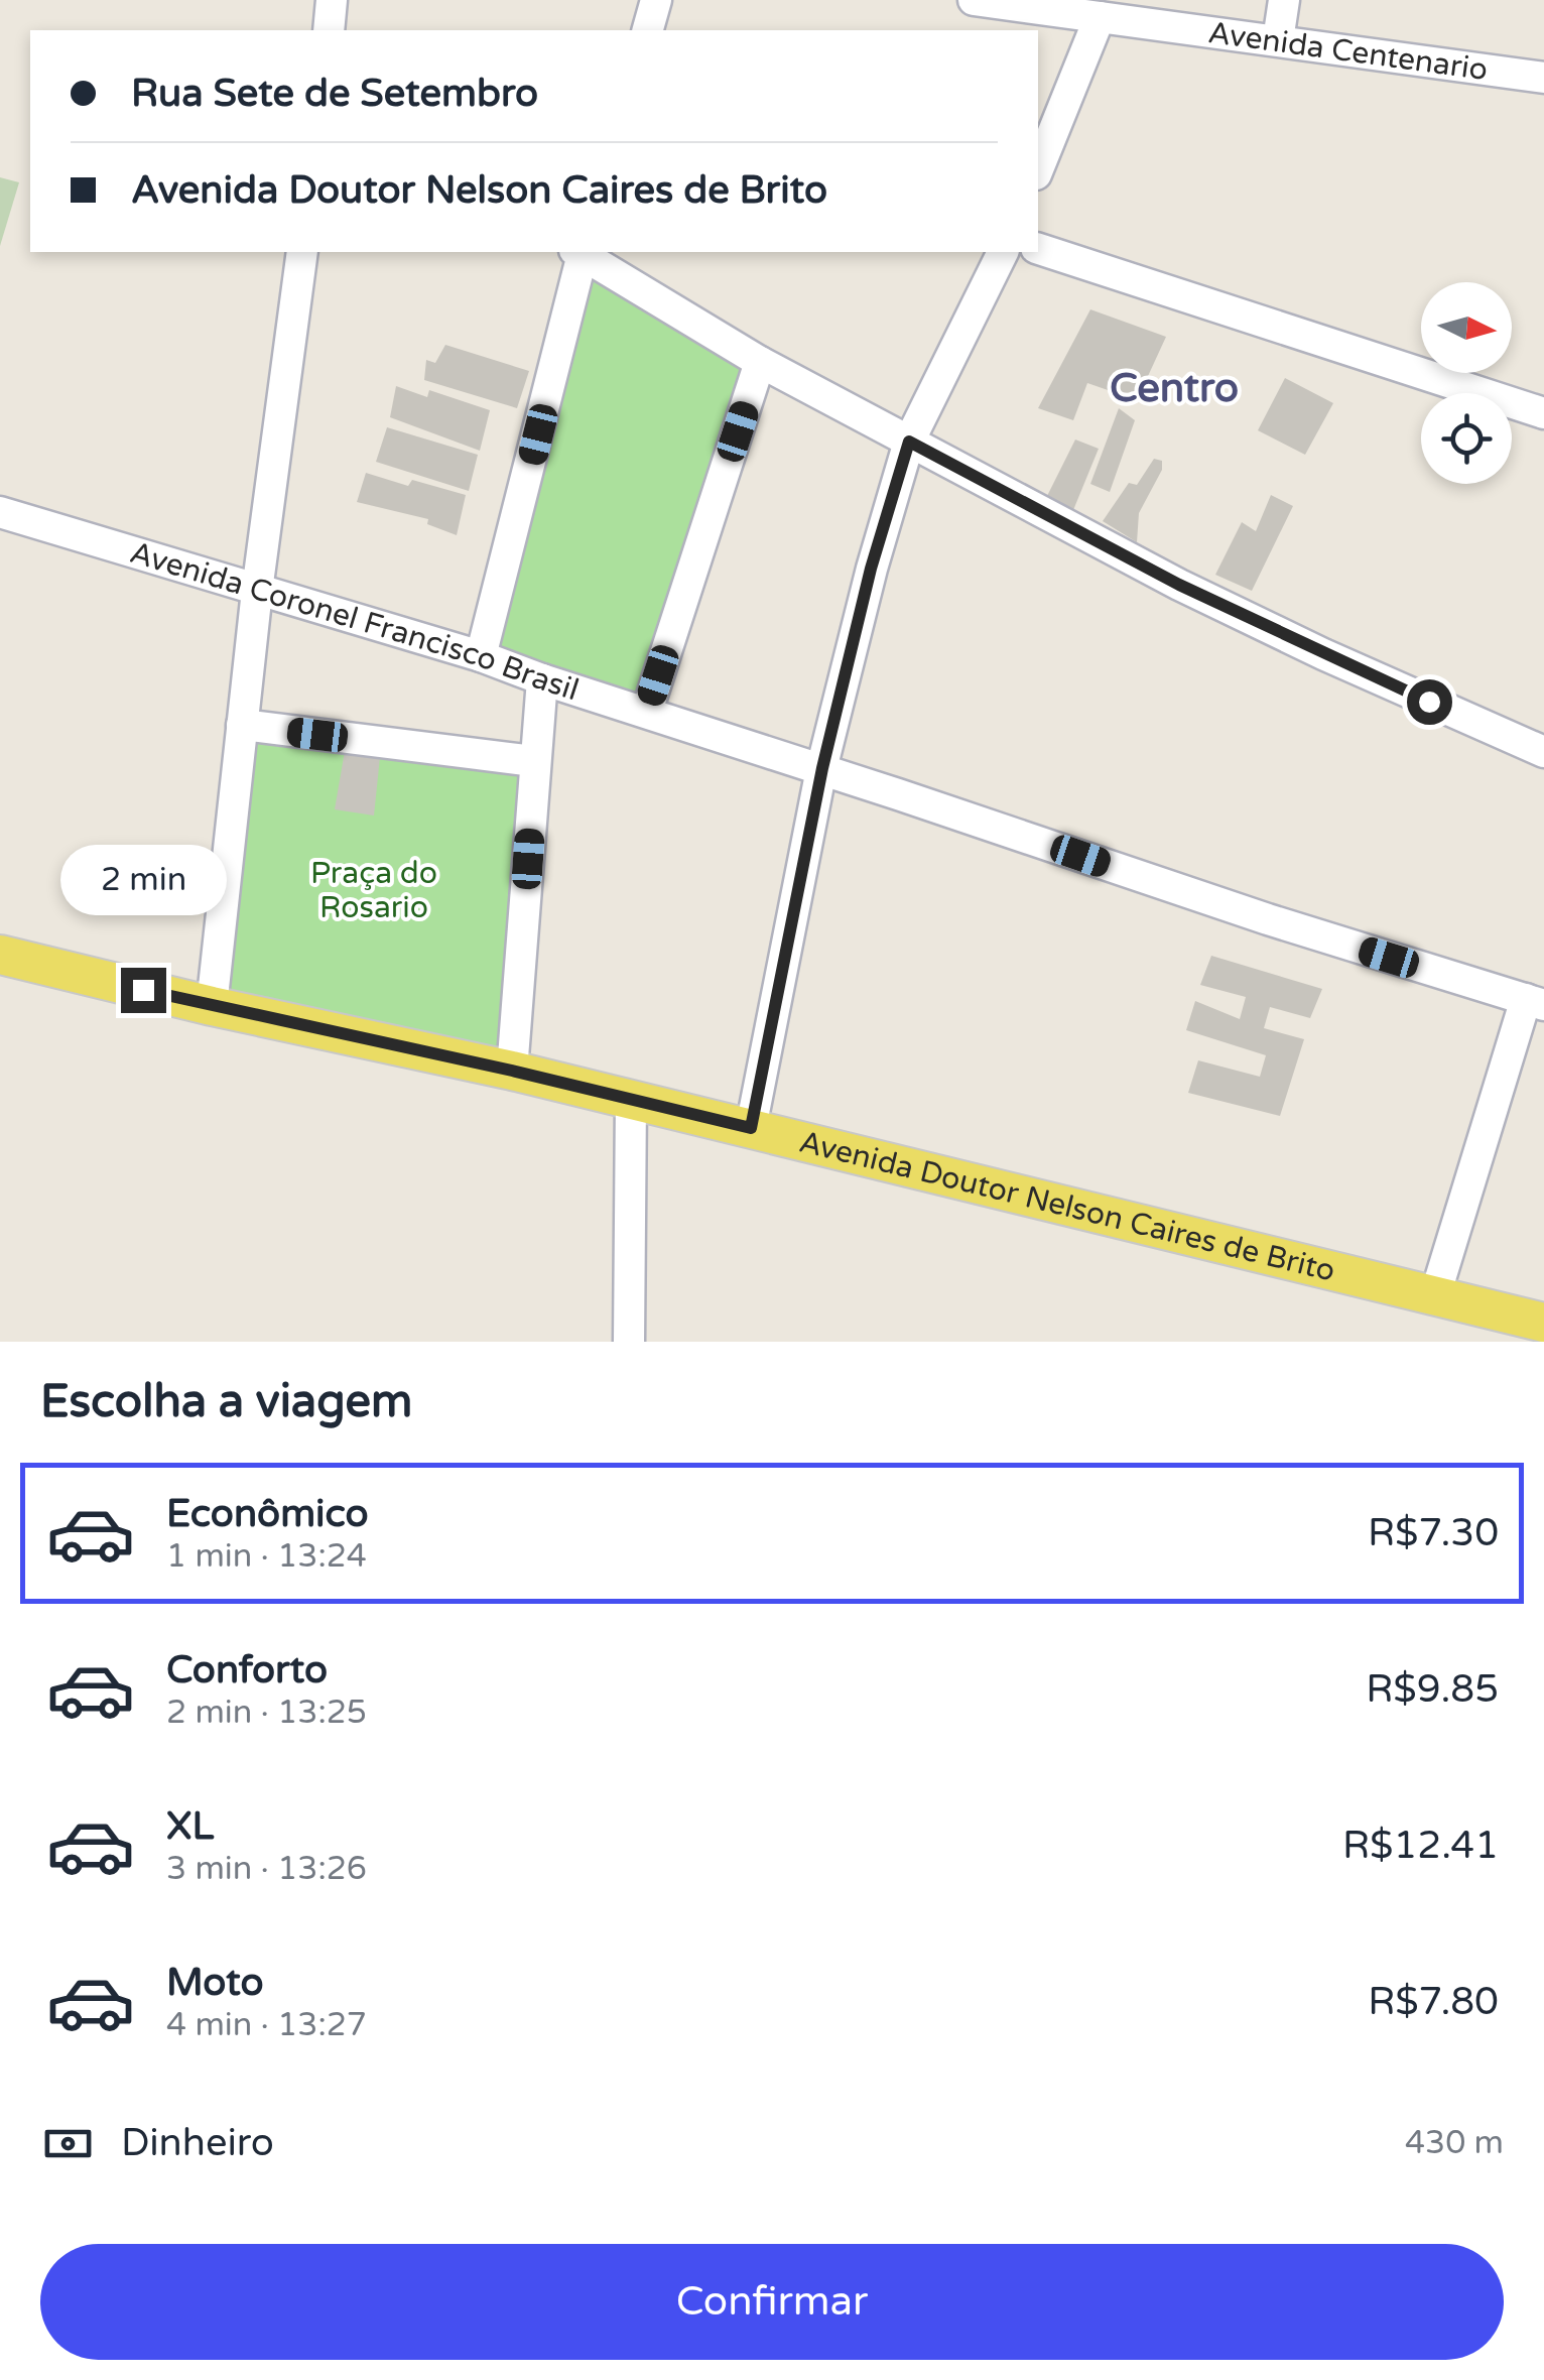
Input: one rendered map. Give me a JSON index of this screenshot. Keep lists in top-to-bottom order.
{
  "streets": {
    "main road": ["Avenida Doutor Nelson Caires de Brito"],
    "street": ["Avenida Centenario", "Avenida Coronel Francisco Brasil"]
  },
  "districts": ["Centro"],
  "parks": ["Praça do Rosario"],
  "north": "right",
  "page": {
    "banner": ["Rua Sete de Setembro", "Avenida Doutor Nelson Caires de Brito"],
    "bubble": "2 min",
    "heading": "Escolha a viagem",
    "list": [
      {
        "name": "Econômico",
        "note": "1 min · 13:24",
        "value": "R$7.30"
      },
      {
        "name": "Conforto",
        "note": "2 min · 13:25",
        "value": "R$9.85"
      },
      {
        "name": "XL",
        "note": "3 min · 13:26",
        "value": "R$12.41"
      },
      {
        "name": "Moto",
        "note": "4 min · 13:27",
        "value": "R$7.80"
      }
    ],
    "pay": ["Dinheiro", "430 m"],
    "buttons": "Confirmar"
  }
}
